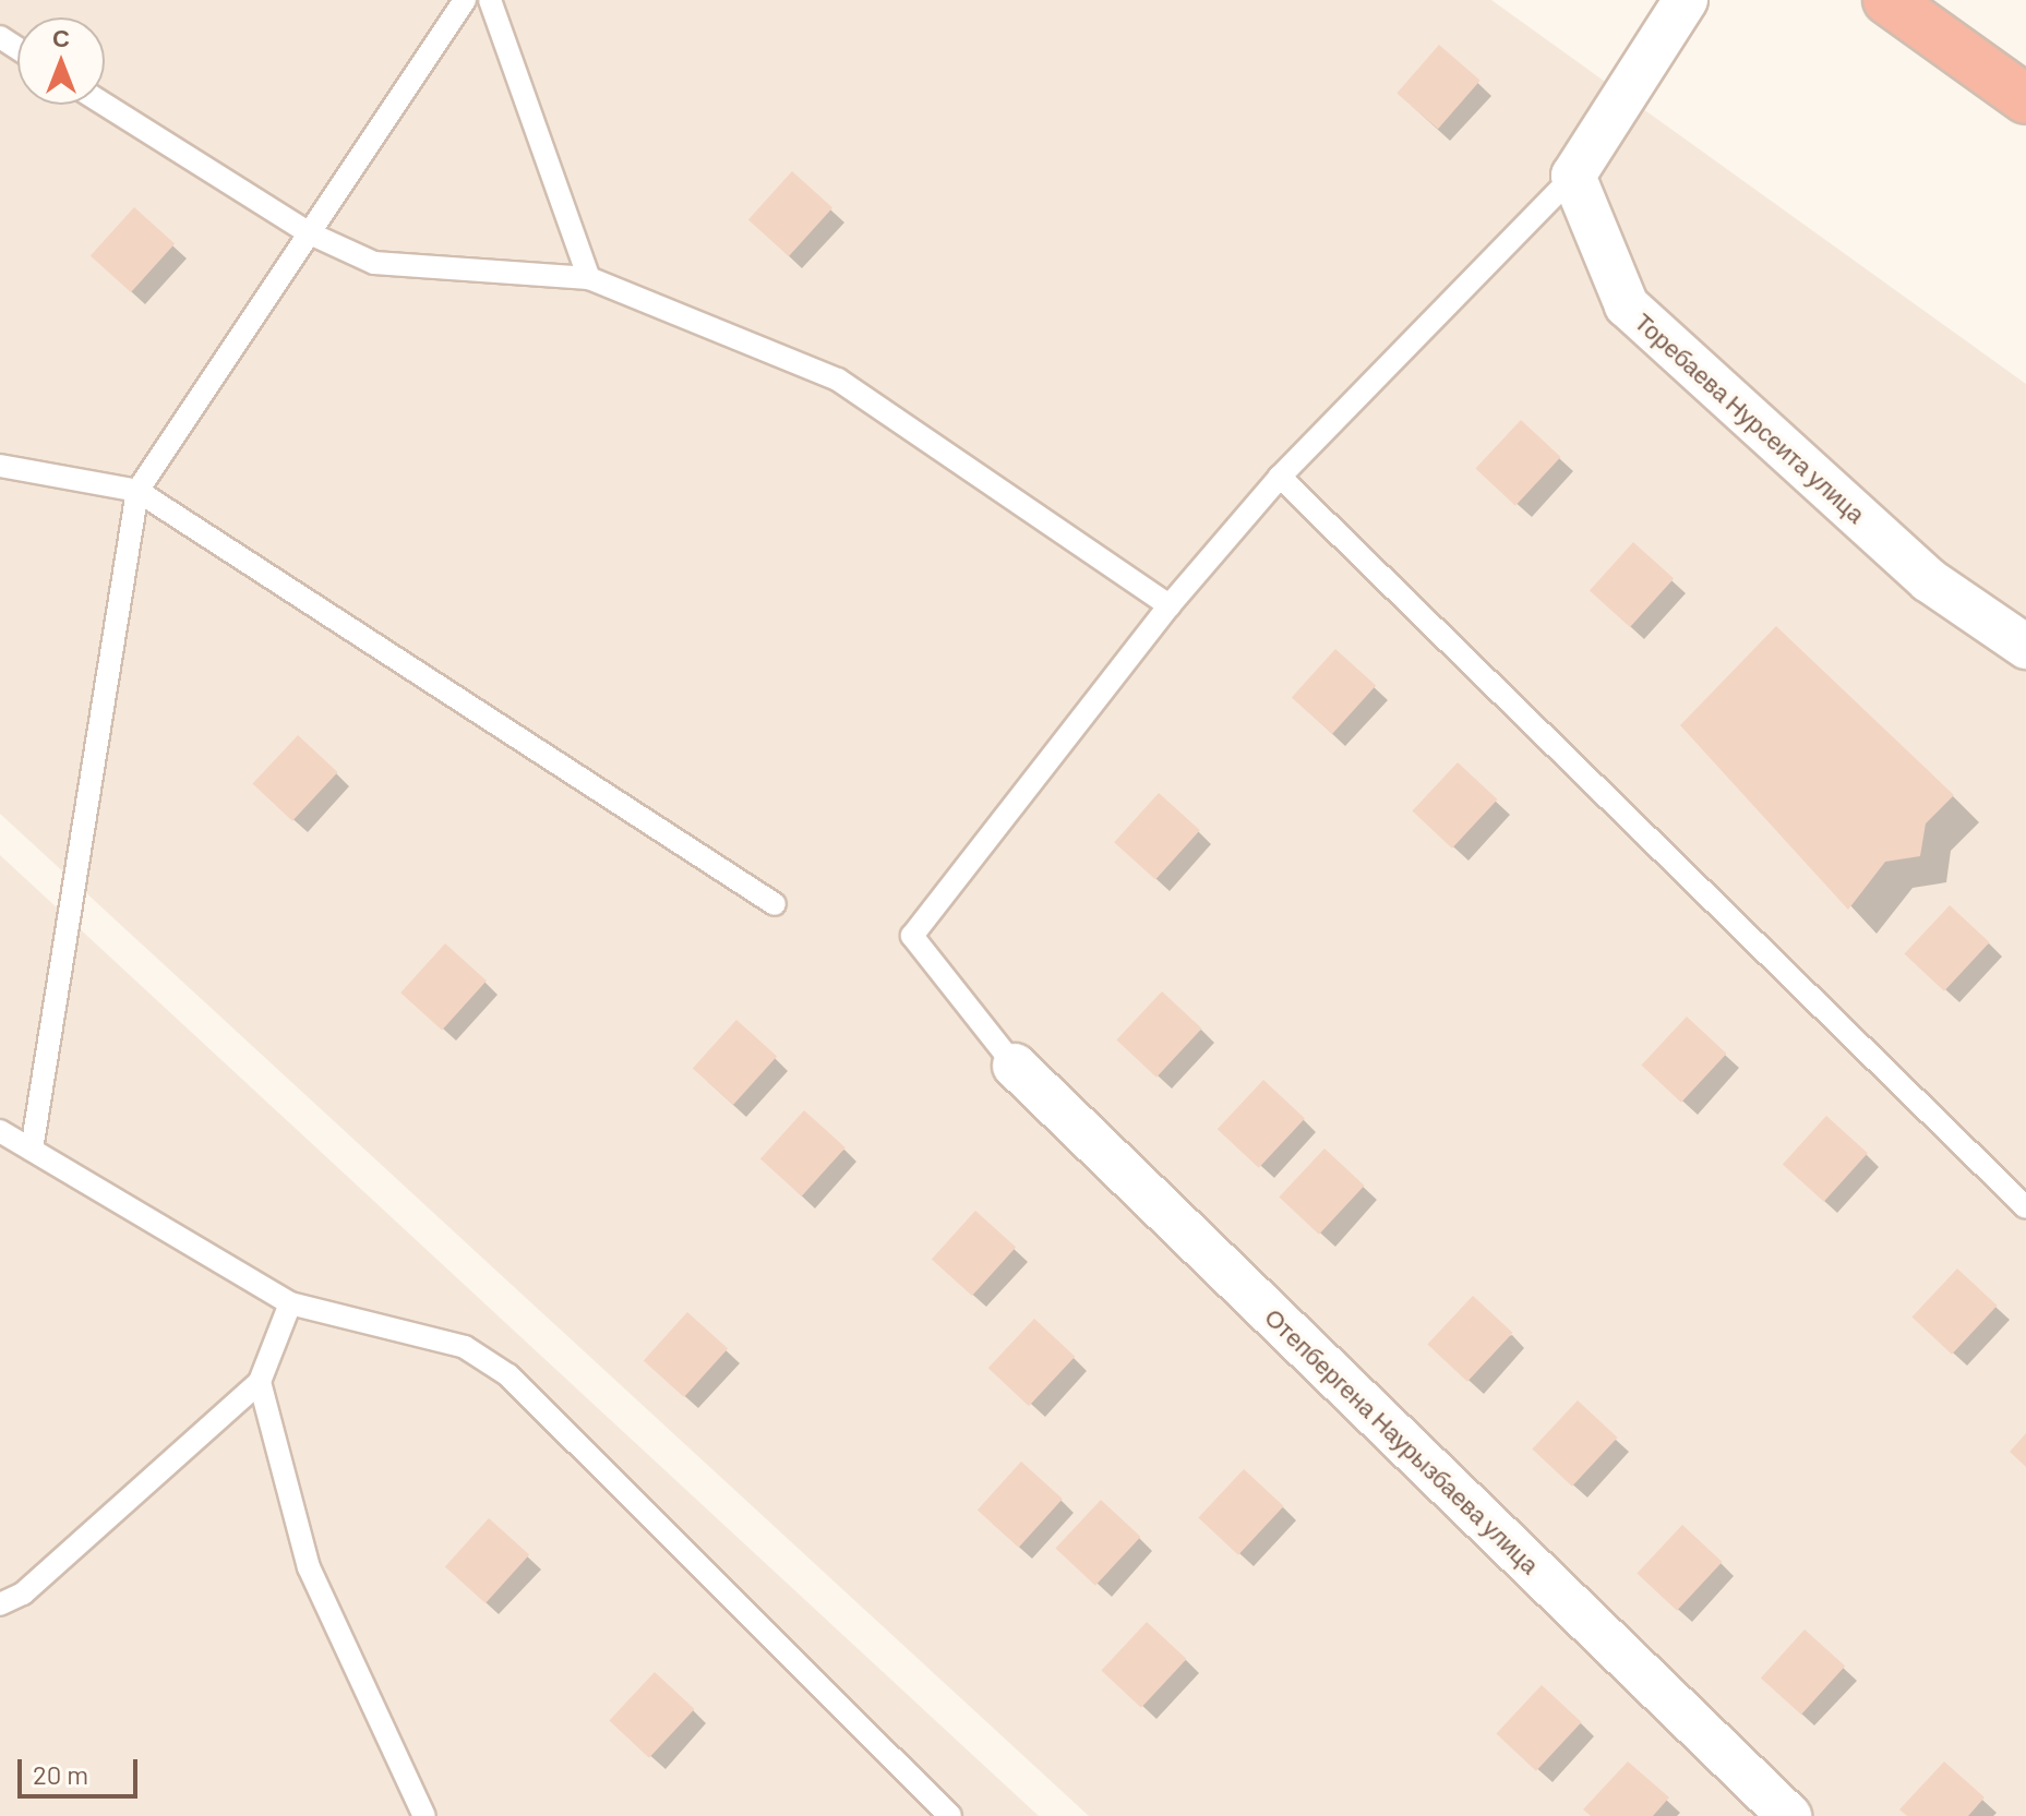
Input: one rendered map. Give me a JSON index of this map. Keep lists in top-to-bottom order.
{
  "streets": {
    "street": ["Торебаева Нурсеита улица", "Отепбергена Наурызбаева улица"]
  },
  "scale_bar": "20 m",
  "north": "top"
}
